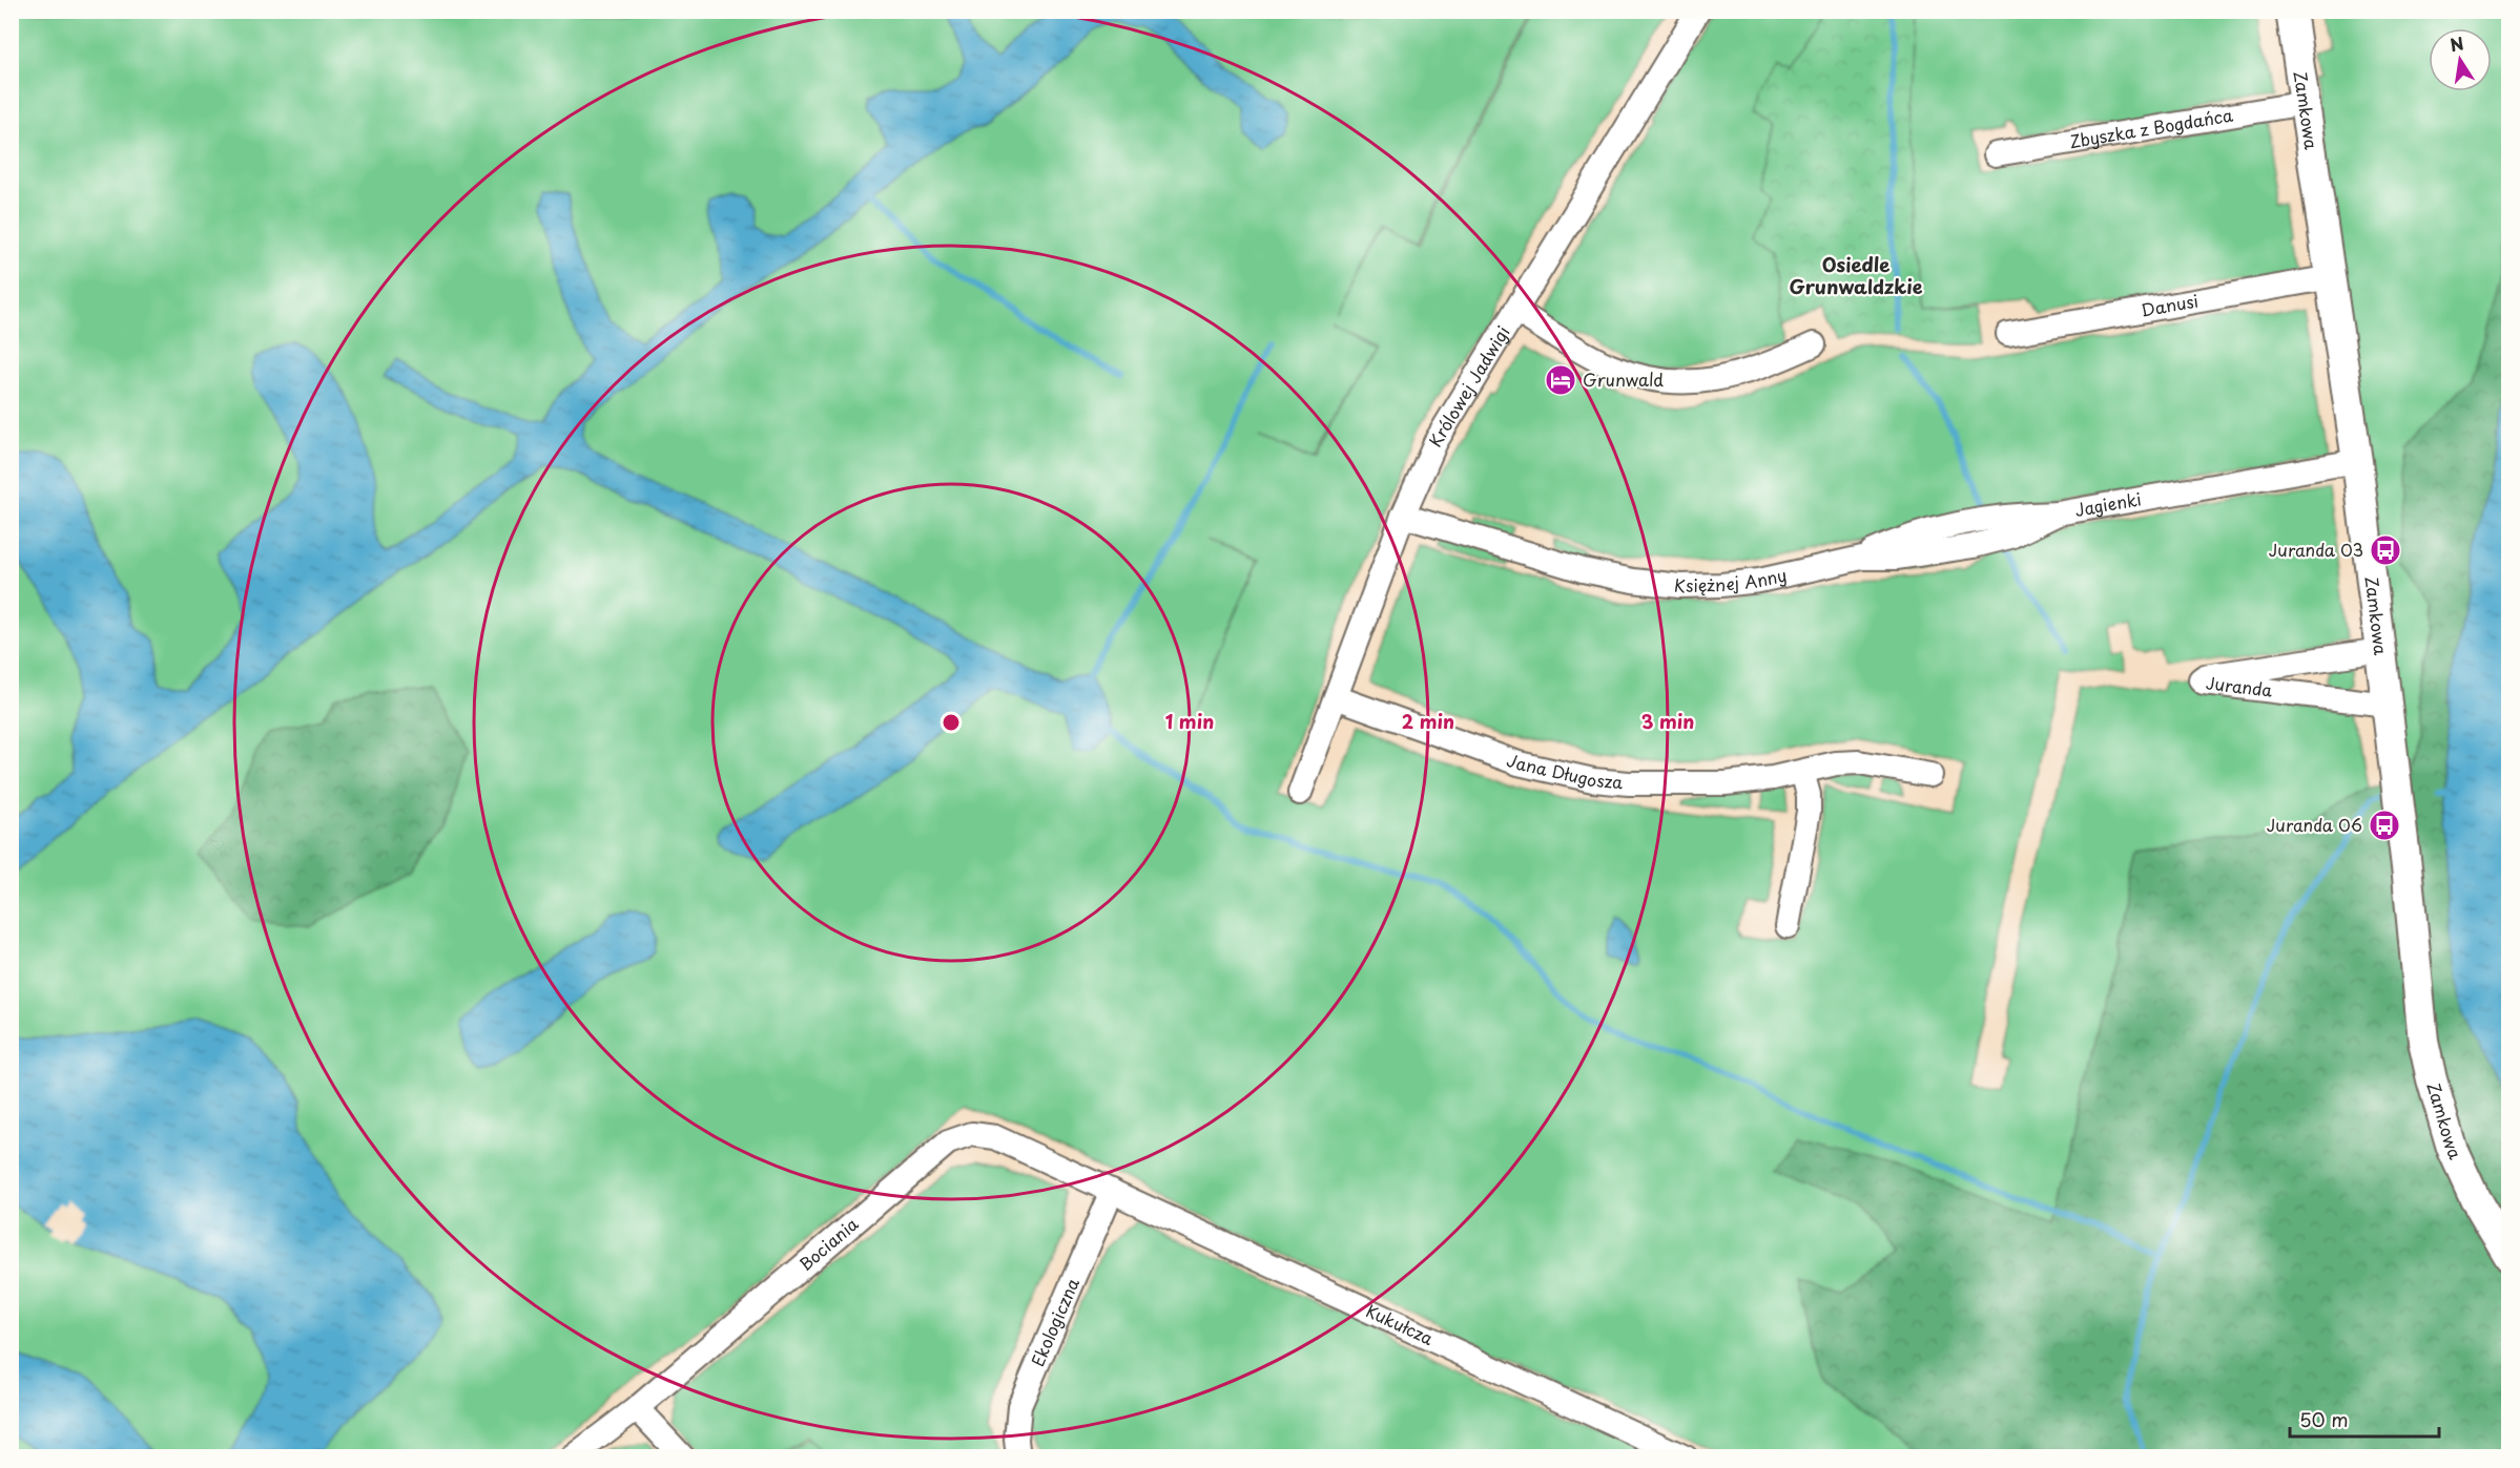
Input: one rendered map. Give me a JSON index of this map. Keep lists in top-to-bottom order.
{
  "streets": {
    "street": [
      "Zamkowa",
      "Zbyszka z Bogdańca",
      "Danusi",
      "Królowej Jadwigi",
      "Jagienki",
      "Księżnej Anny",
      "Juranda",
      "Jana Długosza",
      "Bociania",
      "Ekologiczna",
      "Kukułcza"
    ]
  },
  "crossings": [
    ["Zamkowa", "Zbyszka z Bogdańca"],
    ["Zamkowa", "Danusi"],
    ["Zamkowa", "Jagienki"],
    ["Zamkowa", "Juranda"],
    ["Królowej Jadwigi", "Księżnej Anny"],
    ["Królowej Jadwigi", "Jana Długosza"],
    ["Jagienki", "Księżnej Anny"],
    ["Bociania", "Ekologiczna"],
    ["Bociania", "Kukułcza"],
    ["Ekologiczna", "Kukułcza"]
  ],
  "districts": ["Osiedle Grunwaldzkie"],
  "places": {
    "hotel": ["Grunwald"],
    "bus stop": ["Juranda 03", "Juranda 06"]
  },
  "scale_bar": "50 m",
  "north": "top",
  "rings": ["1 min", "2 min", "3 min"]
}
